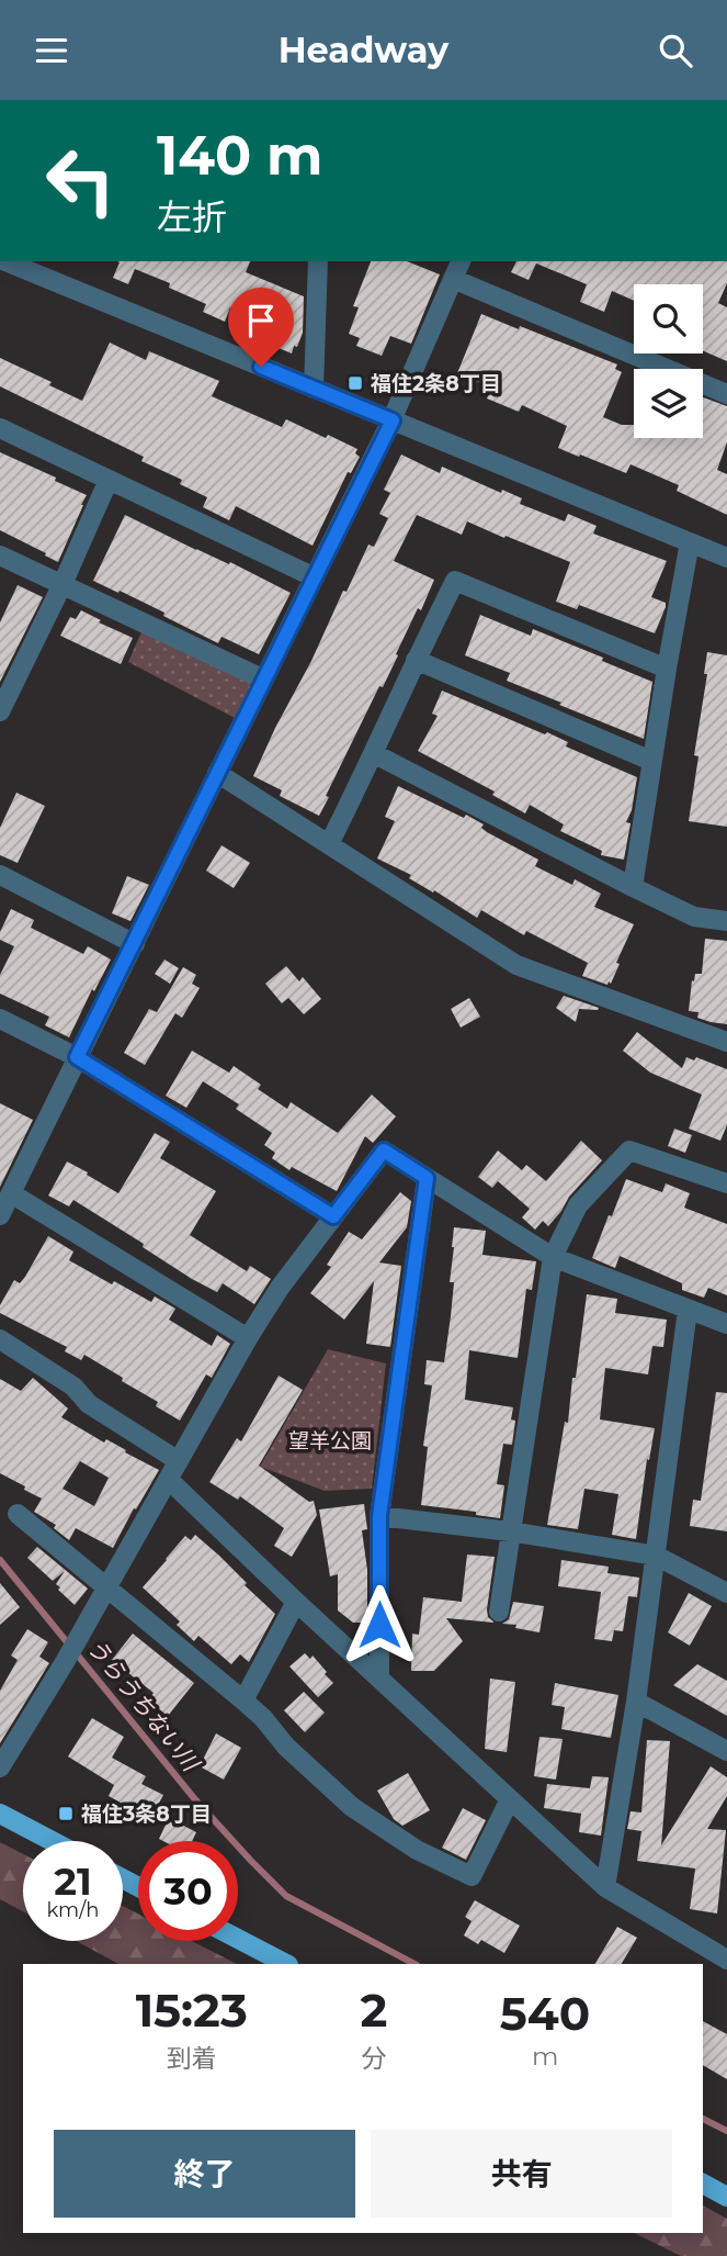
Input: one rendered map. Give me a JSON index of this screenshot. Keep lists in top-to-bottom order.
{
  "water": ["うらうちない川"],
  "parks": ["望羊公園"],
  "places": {
    "transit": ["福住2条8丁目", "福住3条8丁目"]
  },
  "page": {
    "header": "Headway",
    "turn": ["140 m", "左折"],
    "speed": "21 km/h",
    "limit": "30",
    "eta": [
      "15:23",
      "到着",
      "2",
      "分",
      "540",
      "m"
    ],
    "buttons": ["終了", "共有"]
  }
}
